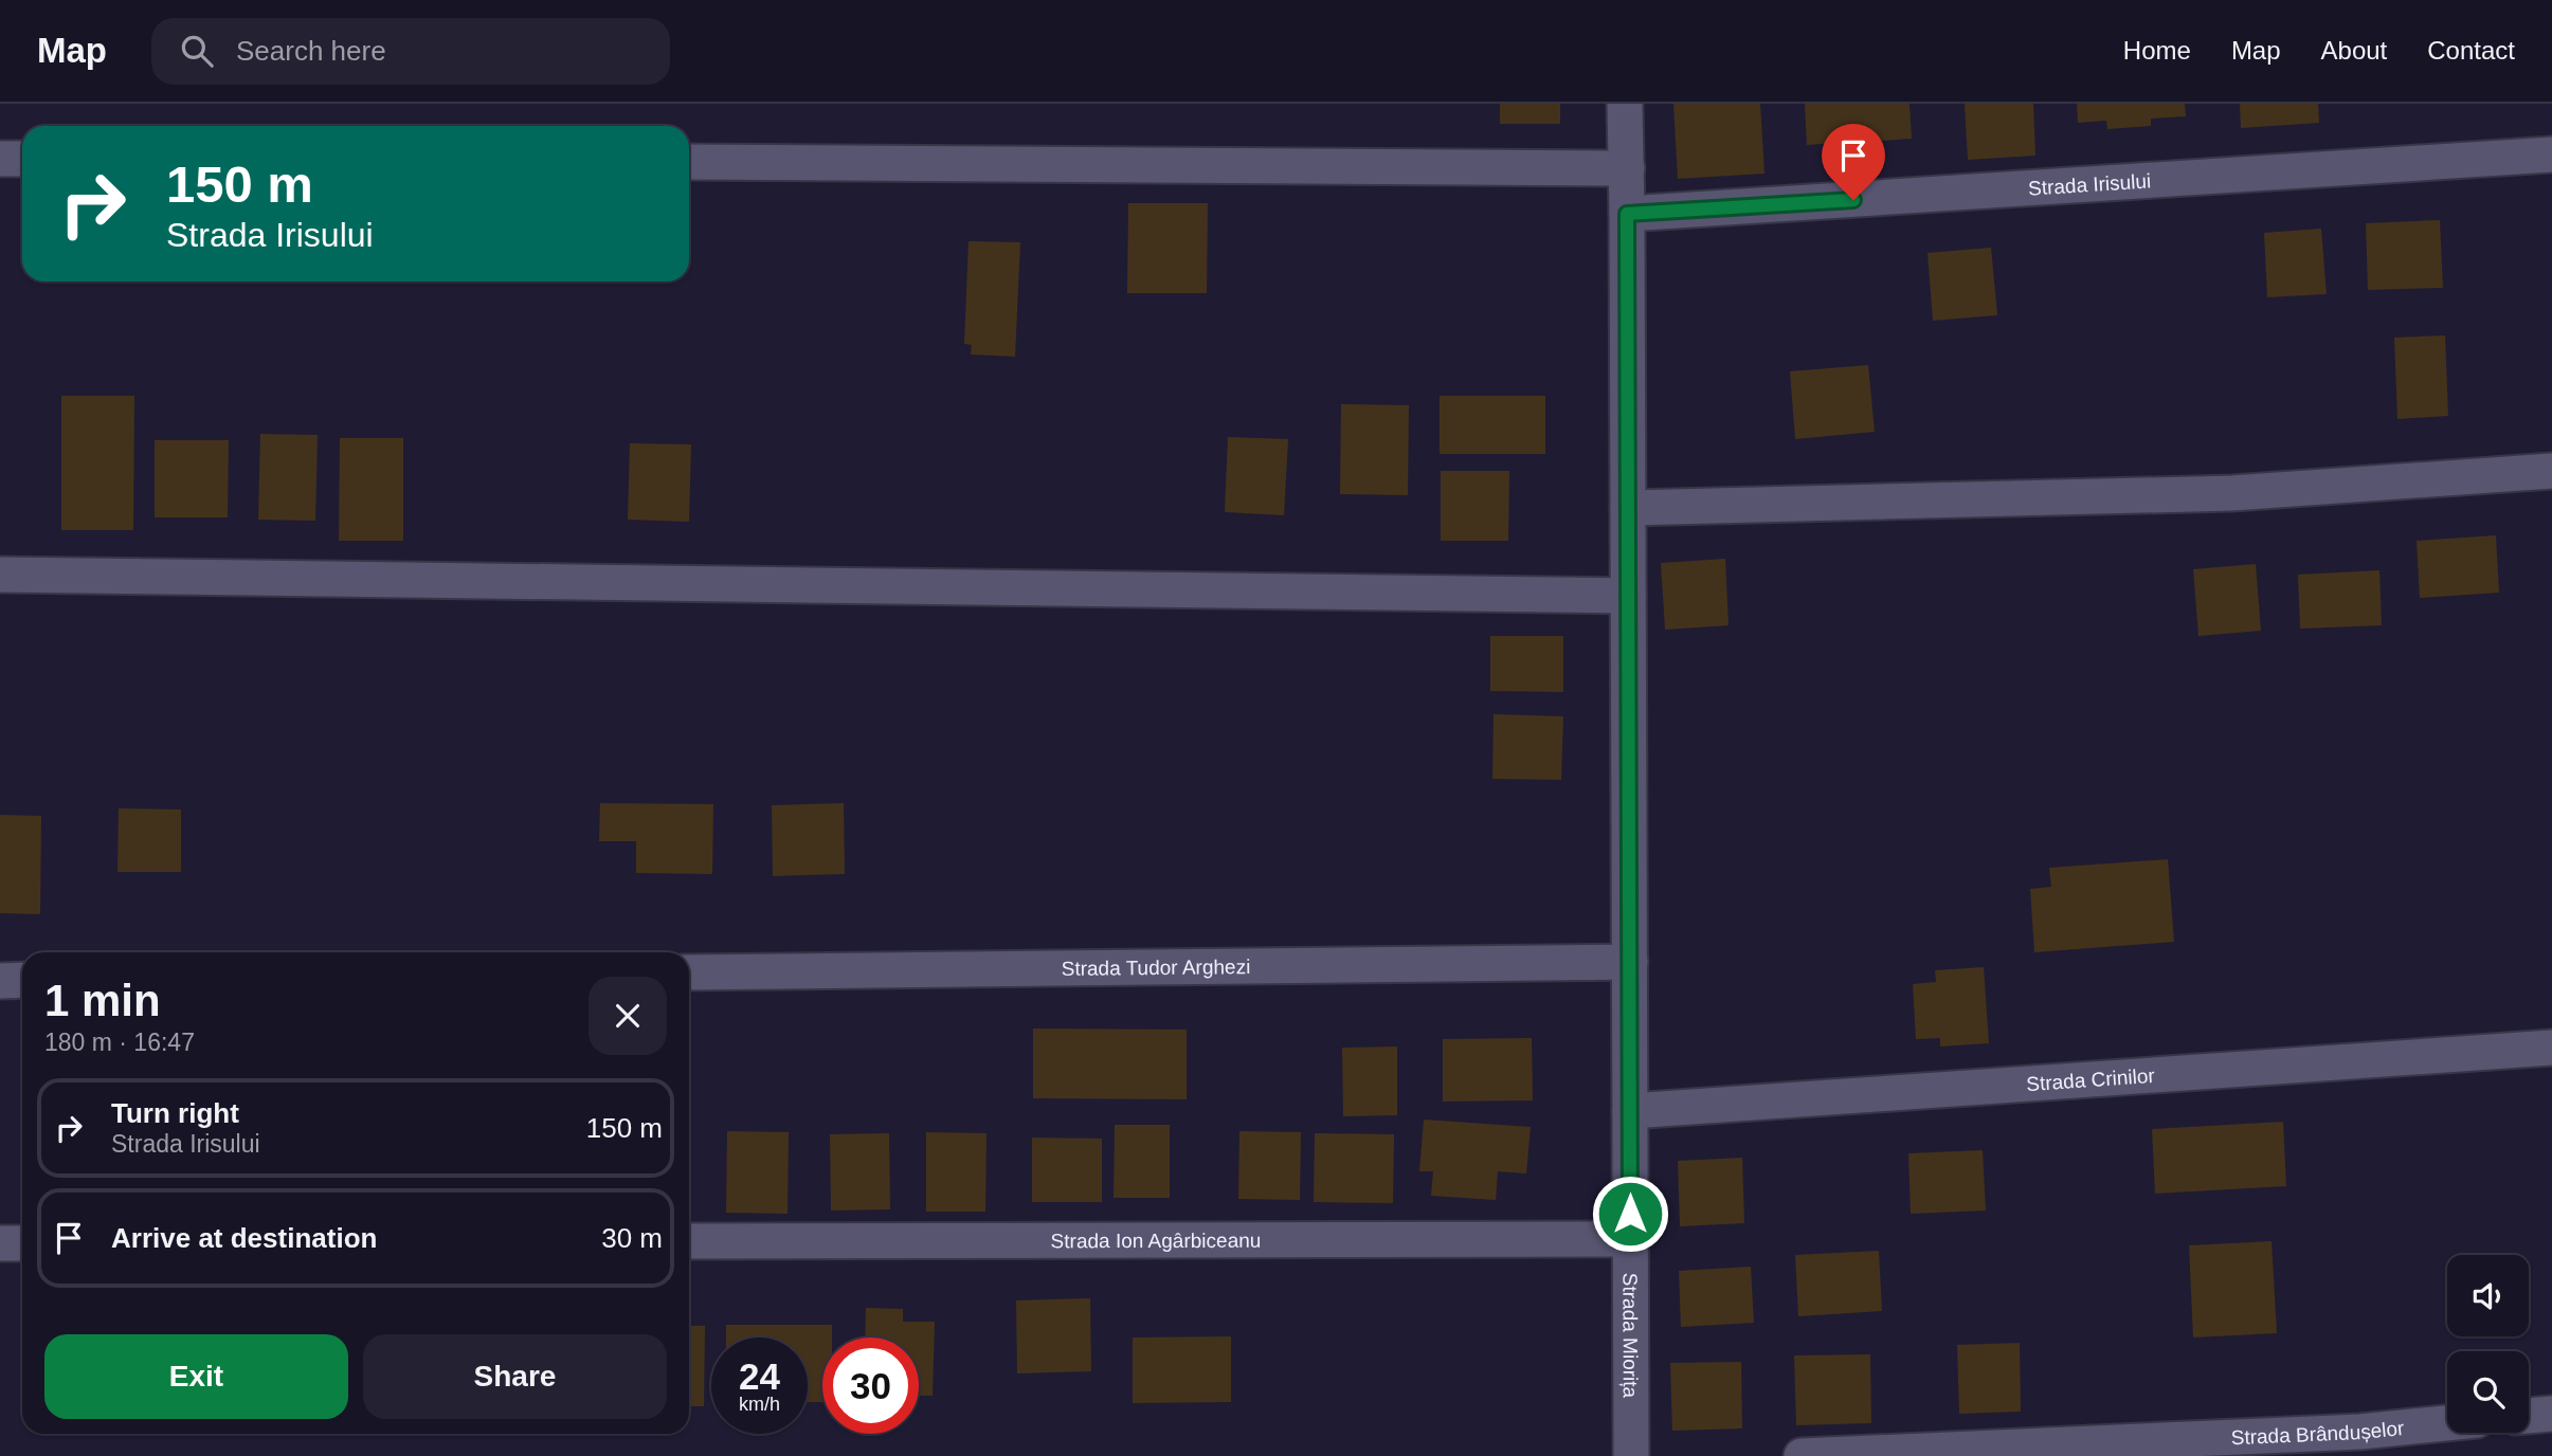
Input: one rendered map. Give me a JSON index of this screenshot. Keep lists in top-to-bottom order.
{
  "streets": {
    "street": [
      "Strada Irisului",
      "Strada Tudor Arghezi",
      "Strada Crinilor",
      "Strada Ion Agârbiceanu",
      "Strada Miorița",
      "Strada Brândușelor"
    ]
  },
  "crossings": [
    ["Strada Irisului", "Strada Miorița"],
    ["Strada Tudor Arghezi", "Strada Miorița"],
    ["Strada Crinilor", "Strada Miorița"],
    ["Strada Ion Agârbiceanu", "Strada Miorița"]
  ],
  "page": {
    "header": "Map",
    "search": "Search here",
    "nav": [
      "Home",
      "Map",
      "About",
      "Contact"
    ],
    "turn": ["150 m", "Strada Irisului"],
    "heading": ["1 min", "180 m · 16:47"],
    "list": [
      {
        "name": "Turn right",
        "note": "Strada Irisului",
        "value": "150 m"
      },
      {
        "name": "Arrive at destination",
        "value": "30 m"
      }
    ],
    "buttons": ["Exit", "Share"],
    "speed": "24 km/h",
    "limit": "30"
  }
}
